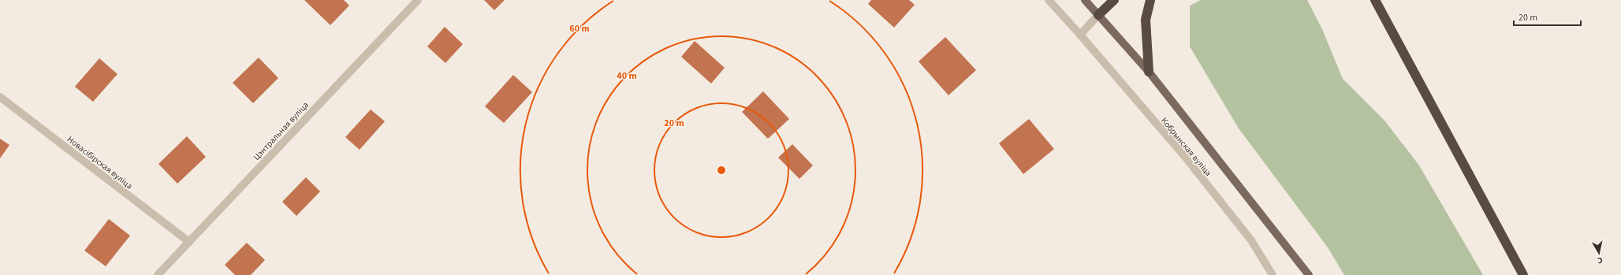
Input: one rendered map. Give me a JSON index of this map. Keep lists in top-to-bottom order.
{
  "streets": {
    "street": ["Цэнтральная вуліца", "Кобрынская вуліца", "Новасібірская вуліца"]
  },
  "crossings": [
    ["Цэнтральная вуліца", "Новасібірская вуліца"]
  ],
  "scale_bar": "20 m",
  "north": "bottom",
  "rings": ["60 m", "40 m", "20 m"]
}
